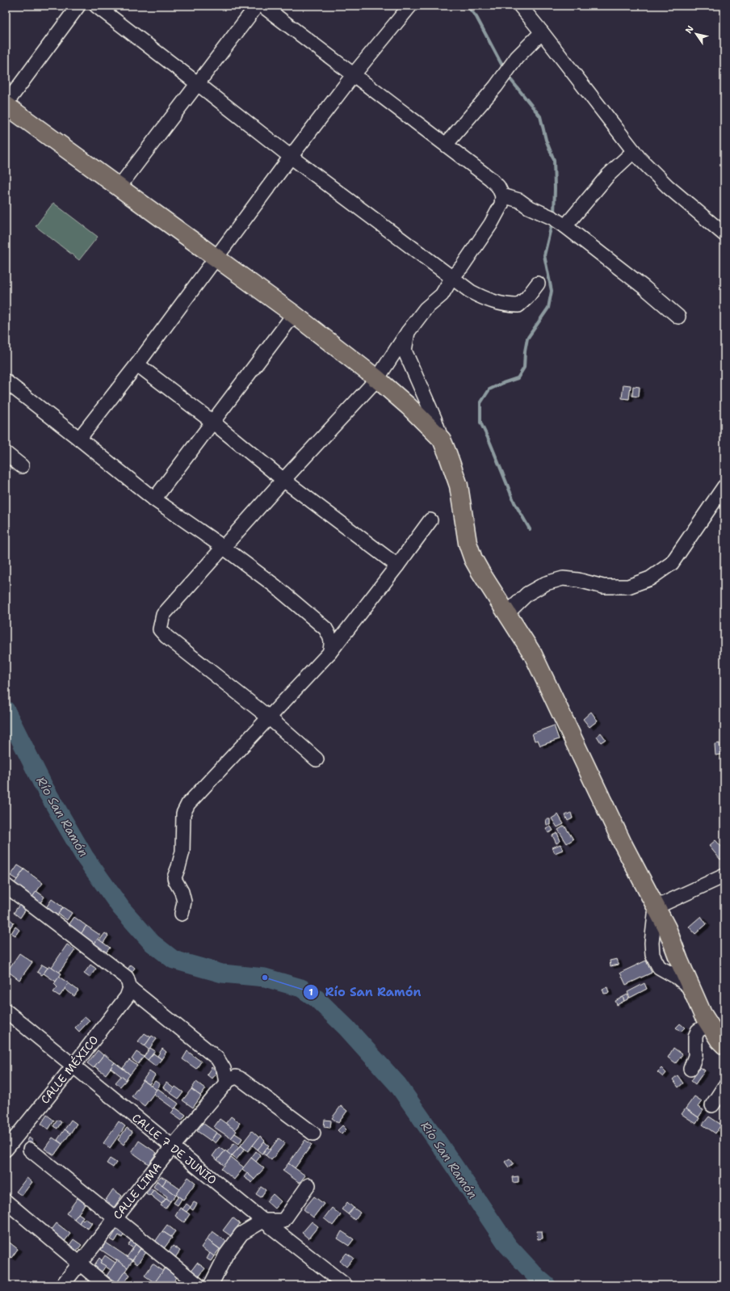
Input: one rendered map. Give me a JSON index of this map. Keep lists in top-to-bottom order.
{
  "streets": {
    "street": ["CALLE MÉXICO", "CALLE 7 DE JUNIO", "CALLE LIMA"]
  },
  "crossings": [
    ["CALLE MÉXICO", "CALLE 7 DE JUNIO"],
    ["CALLE 7 DE JUNIO", "CALLE LIMA"]
  ],
  "water": ["Río San Ramón"],
  "places": ["Río San Ramón"],
  "north": "top left"
}
